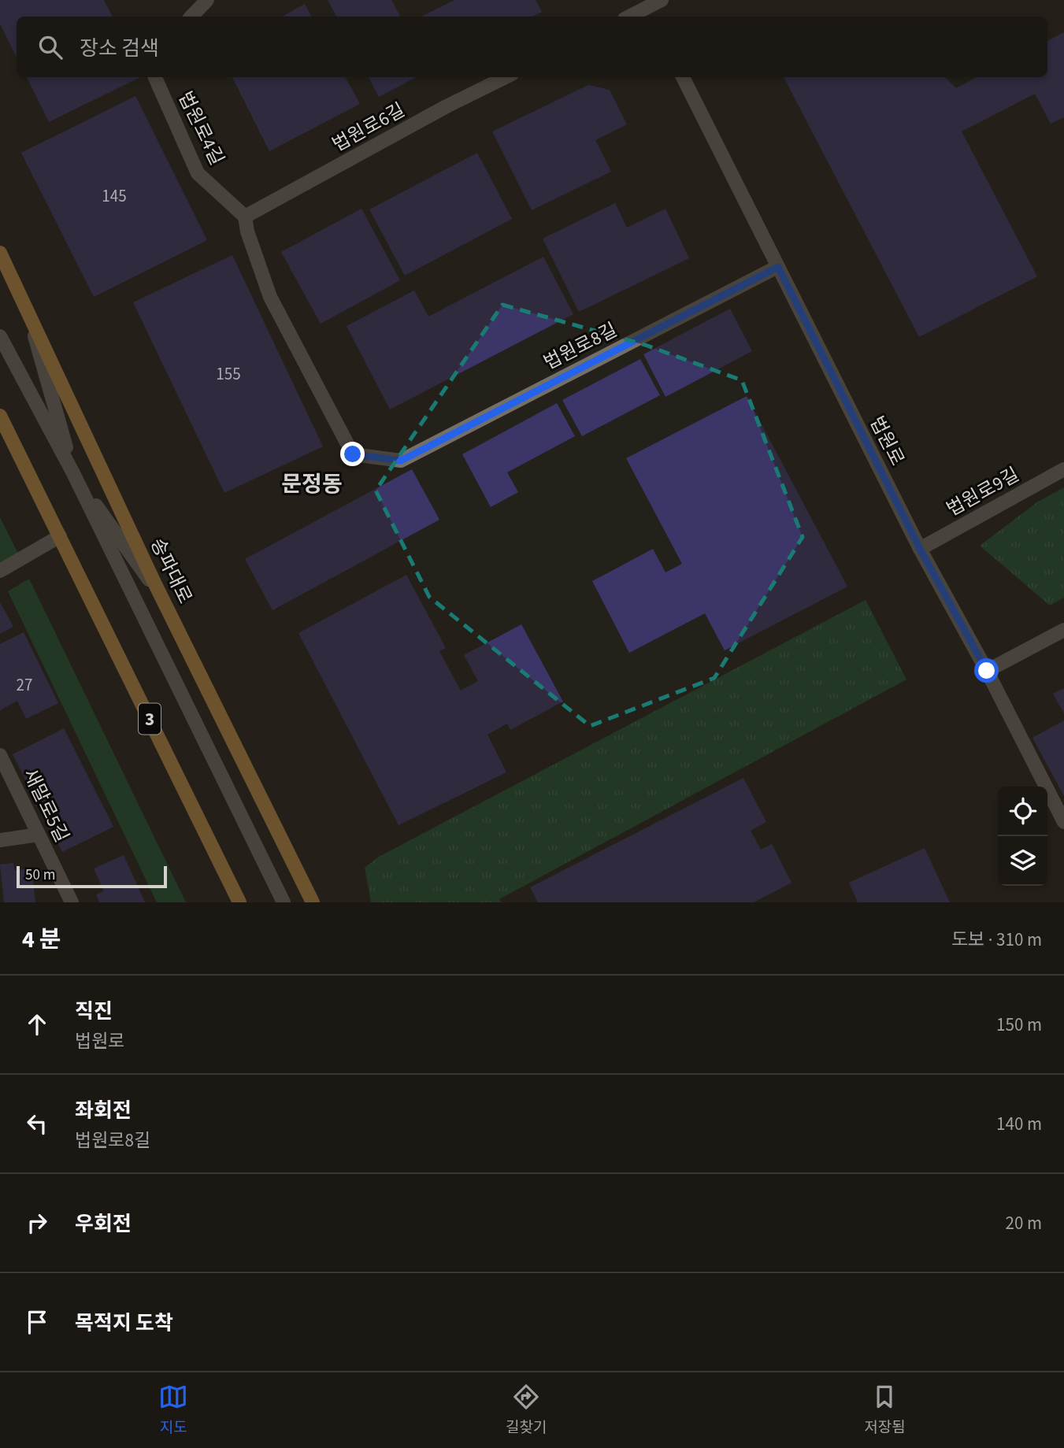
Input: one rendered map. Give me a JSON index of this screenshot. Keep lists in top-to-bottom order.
{
  "streets": {
    "main road": ["송파대로", "3"],
    "street": [
      "법원로6길",
      "법원로4길",
      "법원로8길",
      "법원로",
      "법원로9길",
      "새말로5길"
    ]
  },
  "crossings": [
    ["법원로6길", "법원로4길"],
    ["법원로6길", "법원로8길"],
    ["법원로4길", "법원로8길"],
    ["법원로8길", "법원로"],
    ["법원로", "법원로9길"]
  ],
  "districts": ["문정동"],
  "house_numbers": ["145", "155", "27"],
  "scale_bar": "50 m",
  "page": {
    "search": "장소 검색",
    "scale": "50 m",
    "heading": ["4 분", "도보 · 310 m"],
    "list": [
      ["직진", "법원로", "150 m"],
      ["좌회전", "법원로8길", "140 m"],
      ["우회전", "20 m"],
      "목적지 도착"
    ],
    "nav": ["지도", "길찾기", "저장됨"]
  }
}
